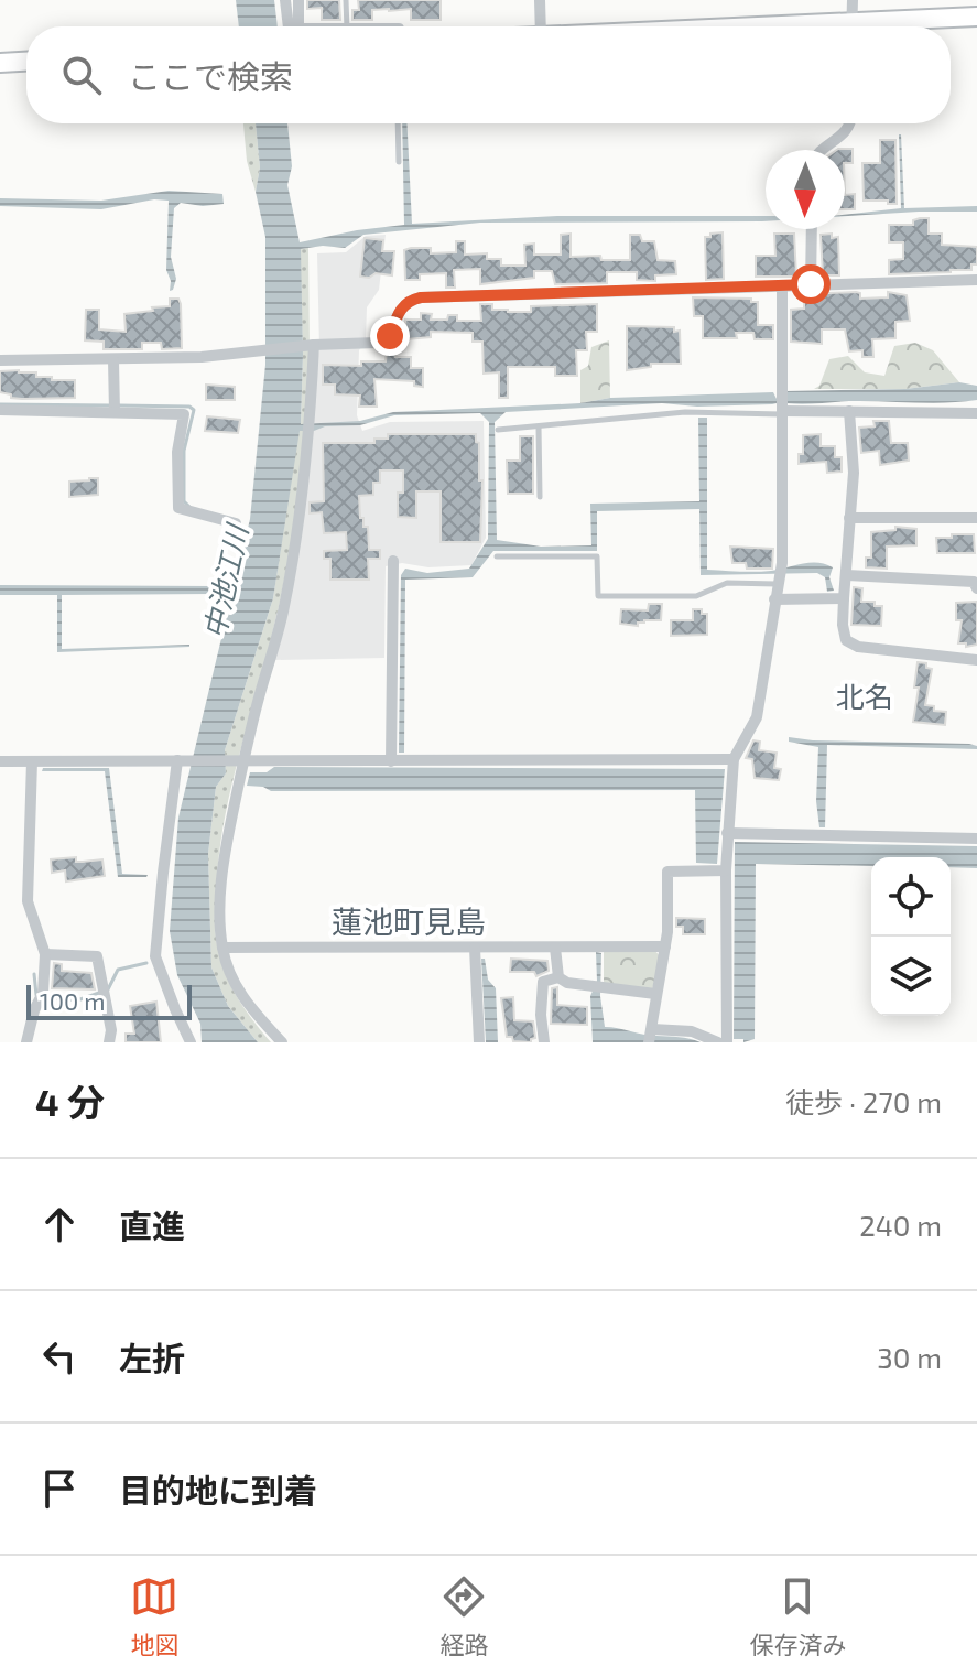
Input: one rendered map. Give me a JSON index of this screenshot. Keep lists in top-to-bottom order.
{
  "districts": ["北名", "蓮池町見島"],
  "water": ["中池江川"],
  "scale_bar": "100 m",
  "north": "bottom",
  "page": {
    "search": "ここで検索",
    "scale": "100 m",
    "heading": ["4 分", "徒歩 · 270 m"],
    "list": [
      ["直進", "240 m"],
      ["左折", "30 m"],
      "目的地に到着"
    ],
    "nav": ["地図", "経路", "保存済み"]
  }
}
